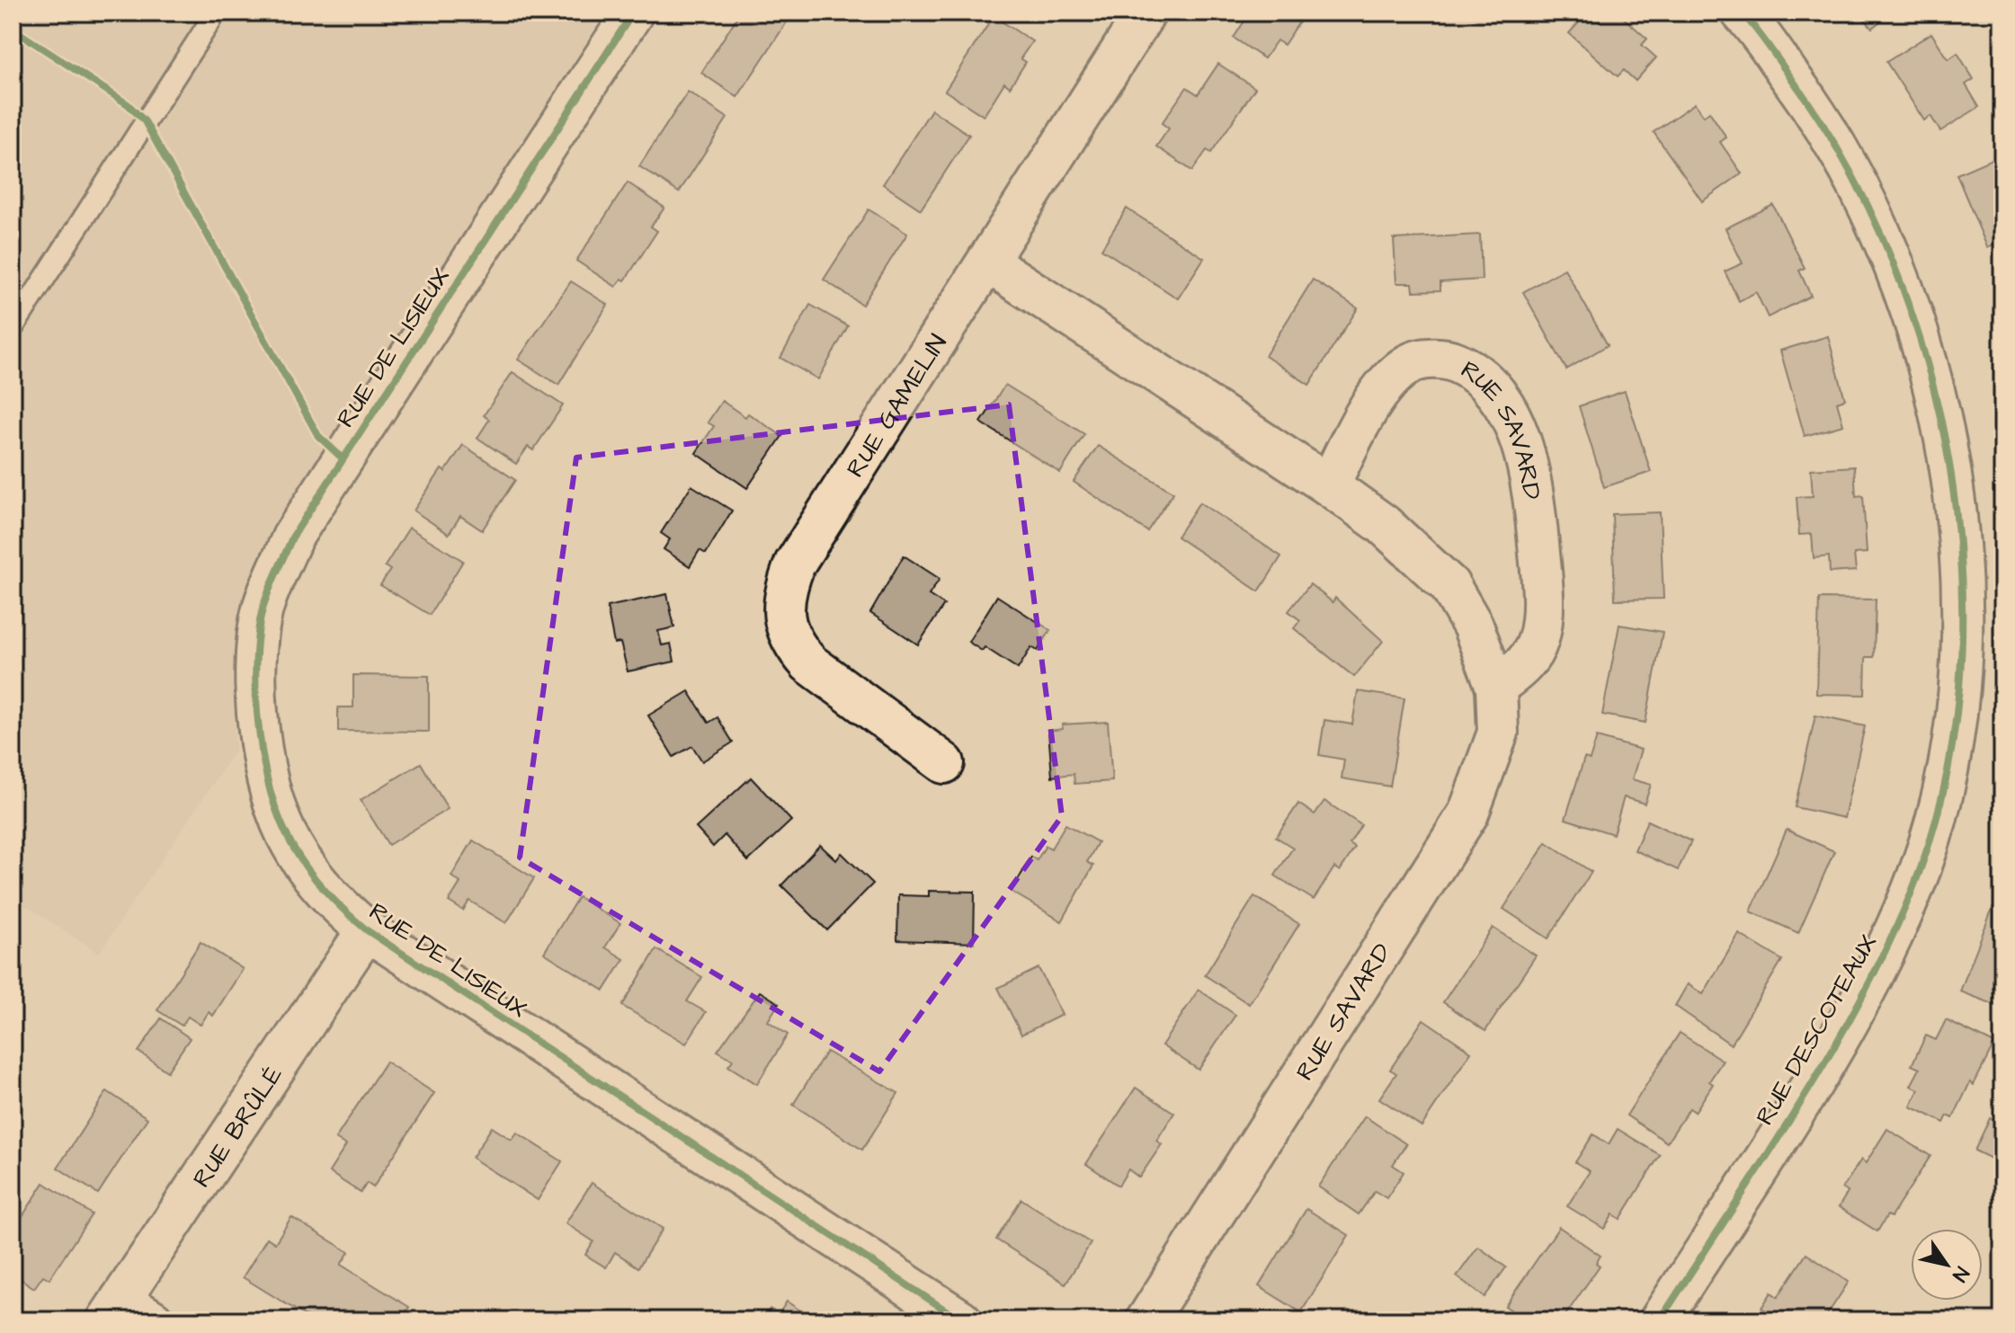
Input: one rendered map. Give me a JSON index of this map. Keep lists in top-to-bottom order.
{
  "streets": {
    "street": [
      "RUE DE LISIEUX",
      "RUE GAMELIN",
      "RUE SAVARD",
      "RUE DESCOTEAUX",
      "RUE BRÛLÉ"
    ]
  },
  "crossings": [
    ["RUE DE LISIEUX", "RUE BRÛLÉ"],
    ["RUE GAMELIN", "RUE SAVARD"]
  ],
  "north": "bottom right"
}
